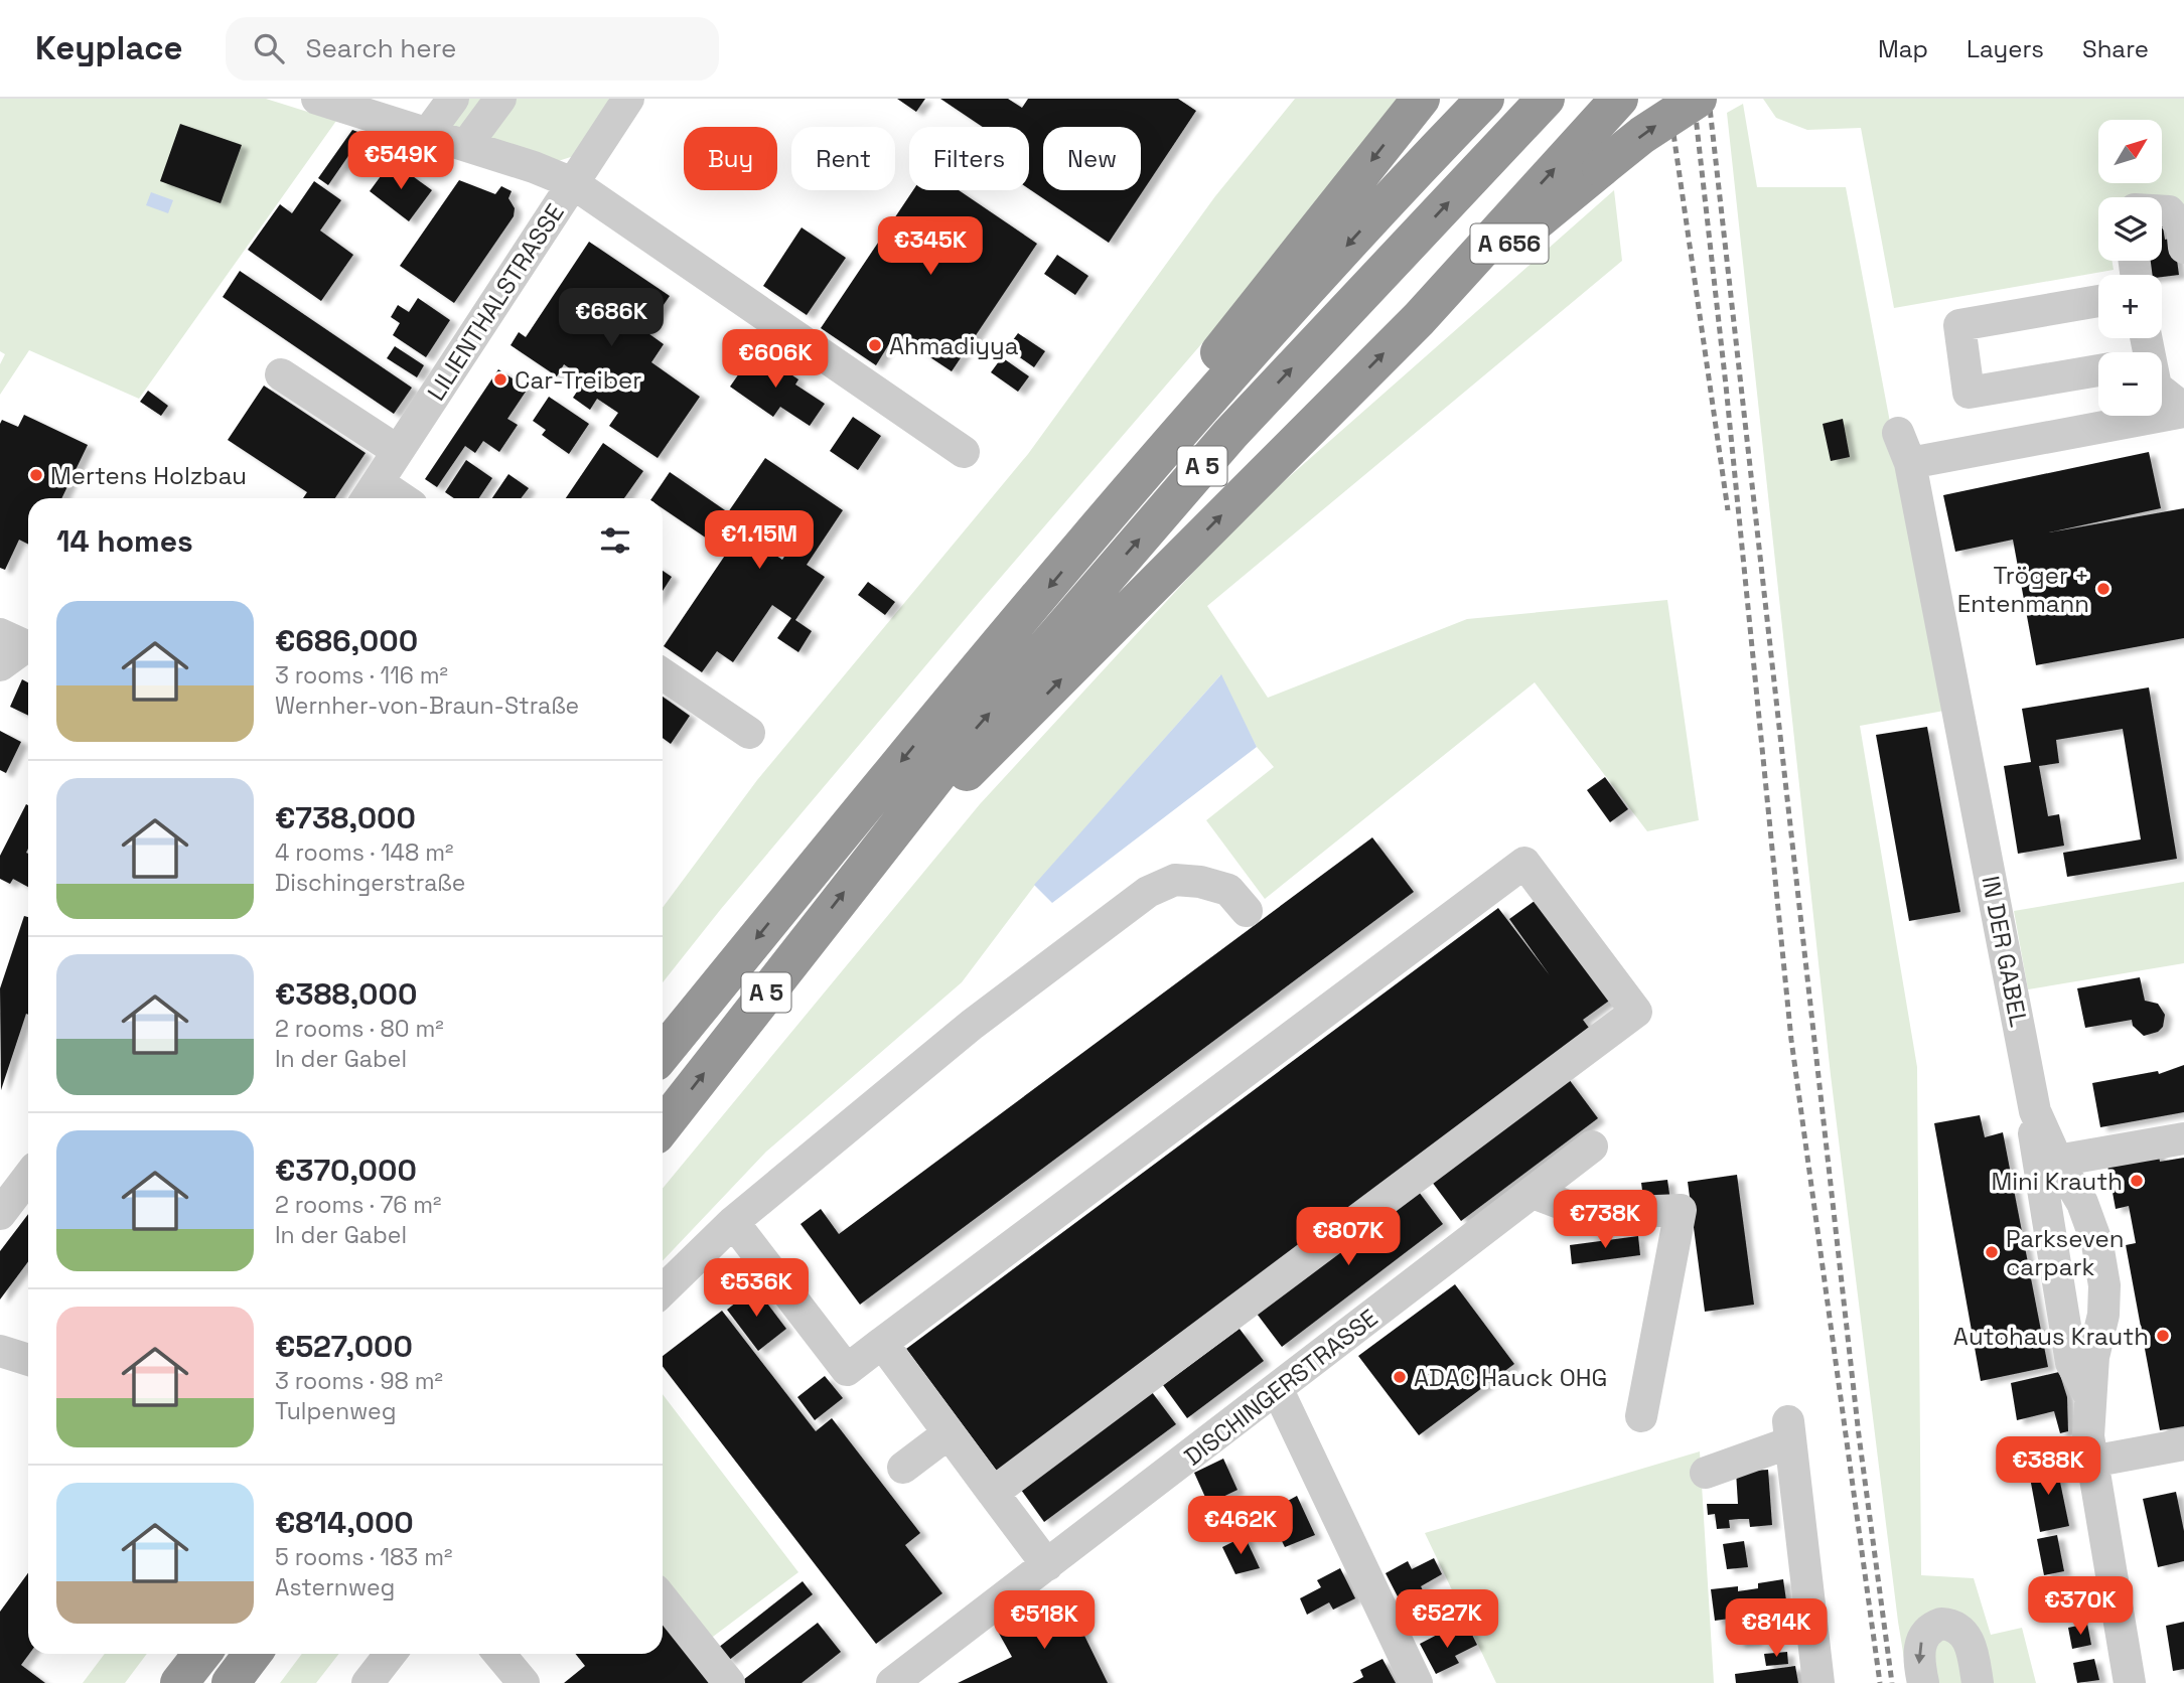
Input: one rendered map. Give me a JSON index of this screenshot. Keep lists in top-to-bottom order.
{
  "streets": {
    "highway": ["A 656", "A 5"],
    "street": ["LILIENTHALSTRASSE", "IN DER GABEL", "DISCHINGERSTRASSE"]
  },
  "places": [
    "Ahmadiyya",
    "Car-Treiber",
    "Mertens Holzbau",
    "Tröger + Entenmann",
    "Mini Krauth",
    "Parkseven carpark",
    "Autohaus Krauth",
    "ADAC Hauck OHG"
  ],
  "north": "top right",
  "page": {
    "header": "Keyplace",
    "search": "Search here",
    "nav": ["Map", "Layers", "Share"],
    "map_buttons": ["+", "−"],
    "chip": [
      "Buy",
      "Rent",
      "Filters",
      "New"
    ],
    "price": [
      "€549K",
      "€345K",
      "€686K",
      "€606K",
      "€1.15M",
      "€738K",
      "€807K",
      "€536K",
      "€388K",
      "€462K",
      "€370K",
      "€527K",
      "€518K",
      "€814K"
    ],
    "heading": "14 homes",
    "list": [
      {
        "name": "€686,000",
        "note": "3 rooms · 116 m² · Wernher-von-Braun-Straße"
      },
      {
        "name": "€738,000",
        "note": "4 rooms · 148 m² · Dischingerstraße"
      },
      {
        "name": "€388,000",
        "note": "2 rooms · 80 m² · In der Gabel"
      },
      {
        "name": "€370,000",
        "note": "2 rooms · 76 m² · In der Gabel"
      },
      {
        "name": "€527,000",
        "note": "3 rooms · 98 m² · Tulpenweg"
      },
      {
        "name": "€814,000",
        "note": "5 rooms · 183 m² · Asternweg"
      }
    ]
  }
}
